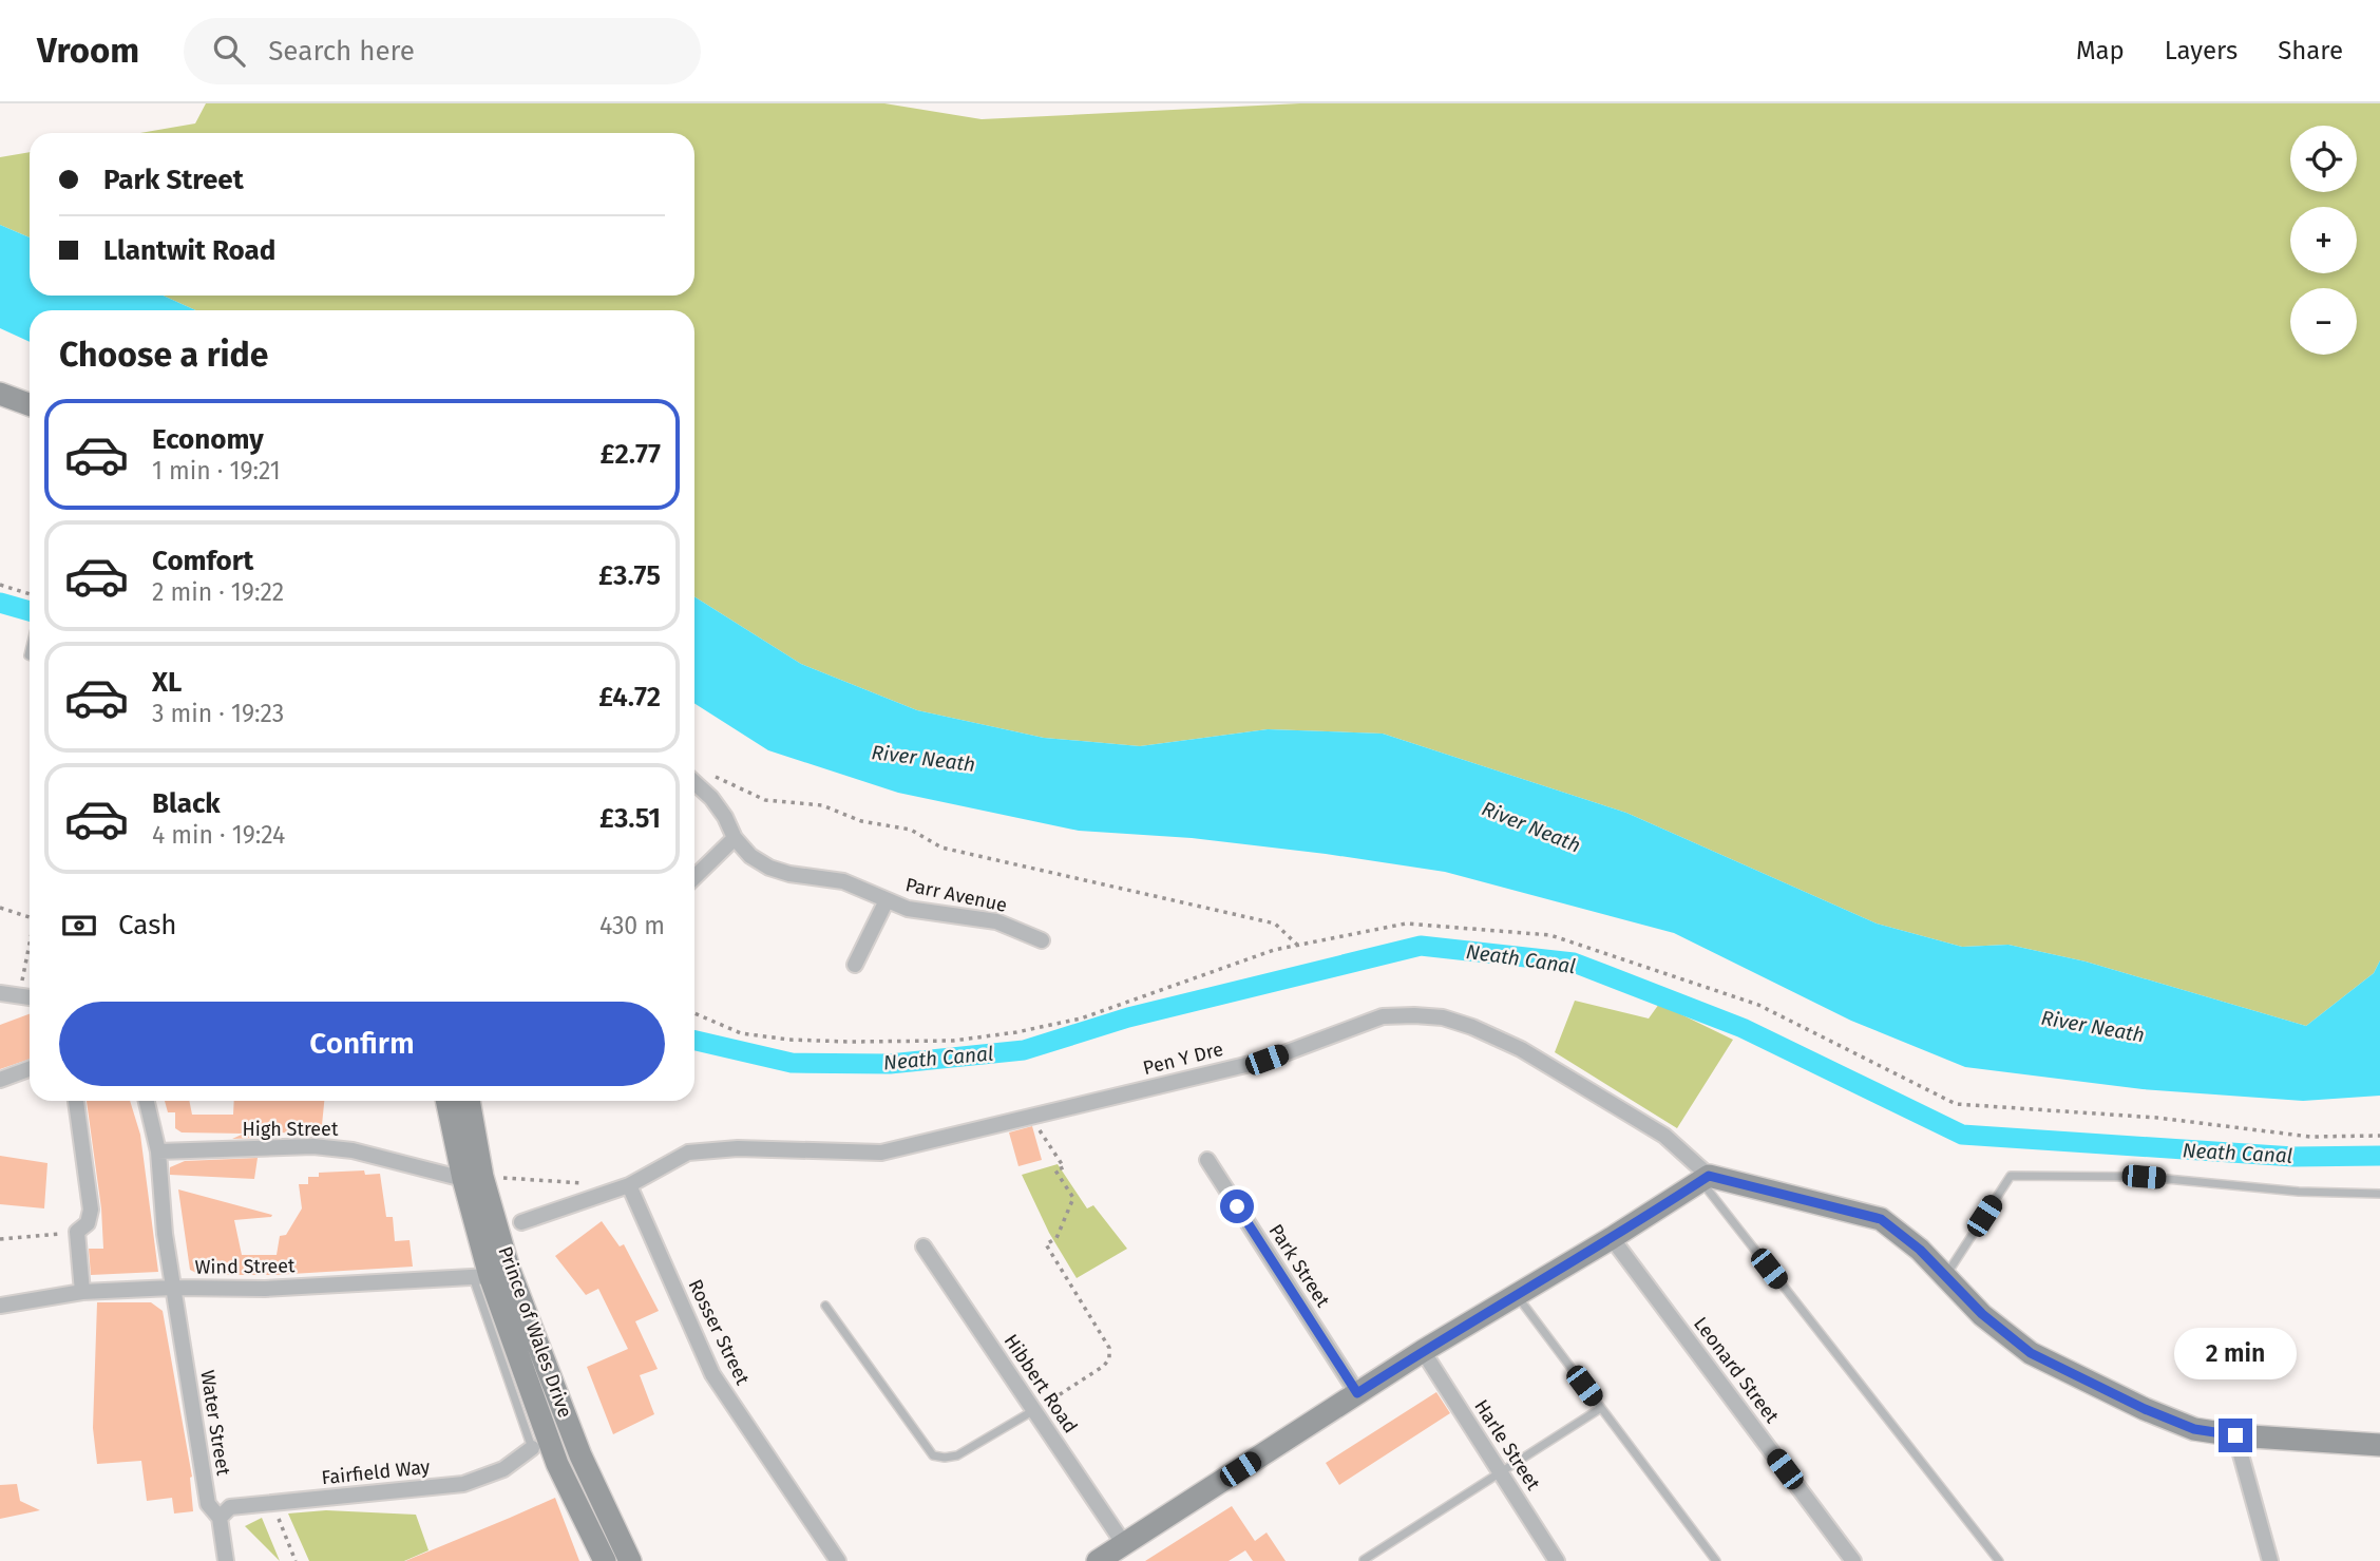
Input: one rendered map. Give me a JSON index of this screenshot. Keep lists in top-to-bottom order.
{
  "streets": {
    "main road": ["Prince of Wales Drive"],
    "street": [
      "Parr Avenue",
      "Pen Y Dre",
      "High Street",
      "Park Street",
      "Wind Street",
      "Rosser Street",
      "Leonard Street",
      "Hibbert Road",
      "Water Street",
      "Harle Street",
      "Fairfield Way"
    ]
  },
  "crossings": [
    ["Pen Y Dre", "Rosser Street"],
    ["High Street", "Prince of Wales Drive"],
    ["High Street", "Water Street"],
    ["Wind Street", "Prince of Wales Drive"],
    ["Wind Street", "Water Street"],
    ["Prince of Wales Drive", "Fairfield Way"],
    ["Water Street", "Fairfield Way"]
  ],
  "water": ["River Neath", "Neath Canal"],
  "page": {
    "header": "Vroom",
    "search": "Search here",
    "nav": ["Map", "Layers", "Share"],
    "map_buttons": ["+", "−"],
    "banner": ["Park Street", "Llantwit Road"],
    "heading": "Choose a ride",
    "list": [
      {
        "name": "Economy",
        "note": "1 min · 19:21",
        "value": "£2.77"
      },
      {
        "name": "Comfort",
        "note": "2 min · 19:22",
        "value": "£3.75"
      },
      {
        "name": "XL",
        "note": "3 min · 19:23",
        "value": "£4.72"
      },
      {
        "name": "Black",
        "note": "4 min · 19:24",
        "value": "£3.51"
      }
    ],
    "pay": ["Cash", "430 m"],
    "buttons": "Confirm",
    "bubble": "2 min"
  }
}
